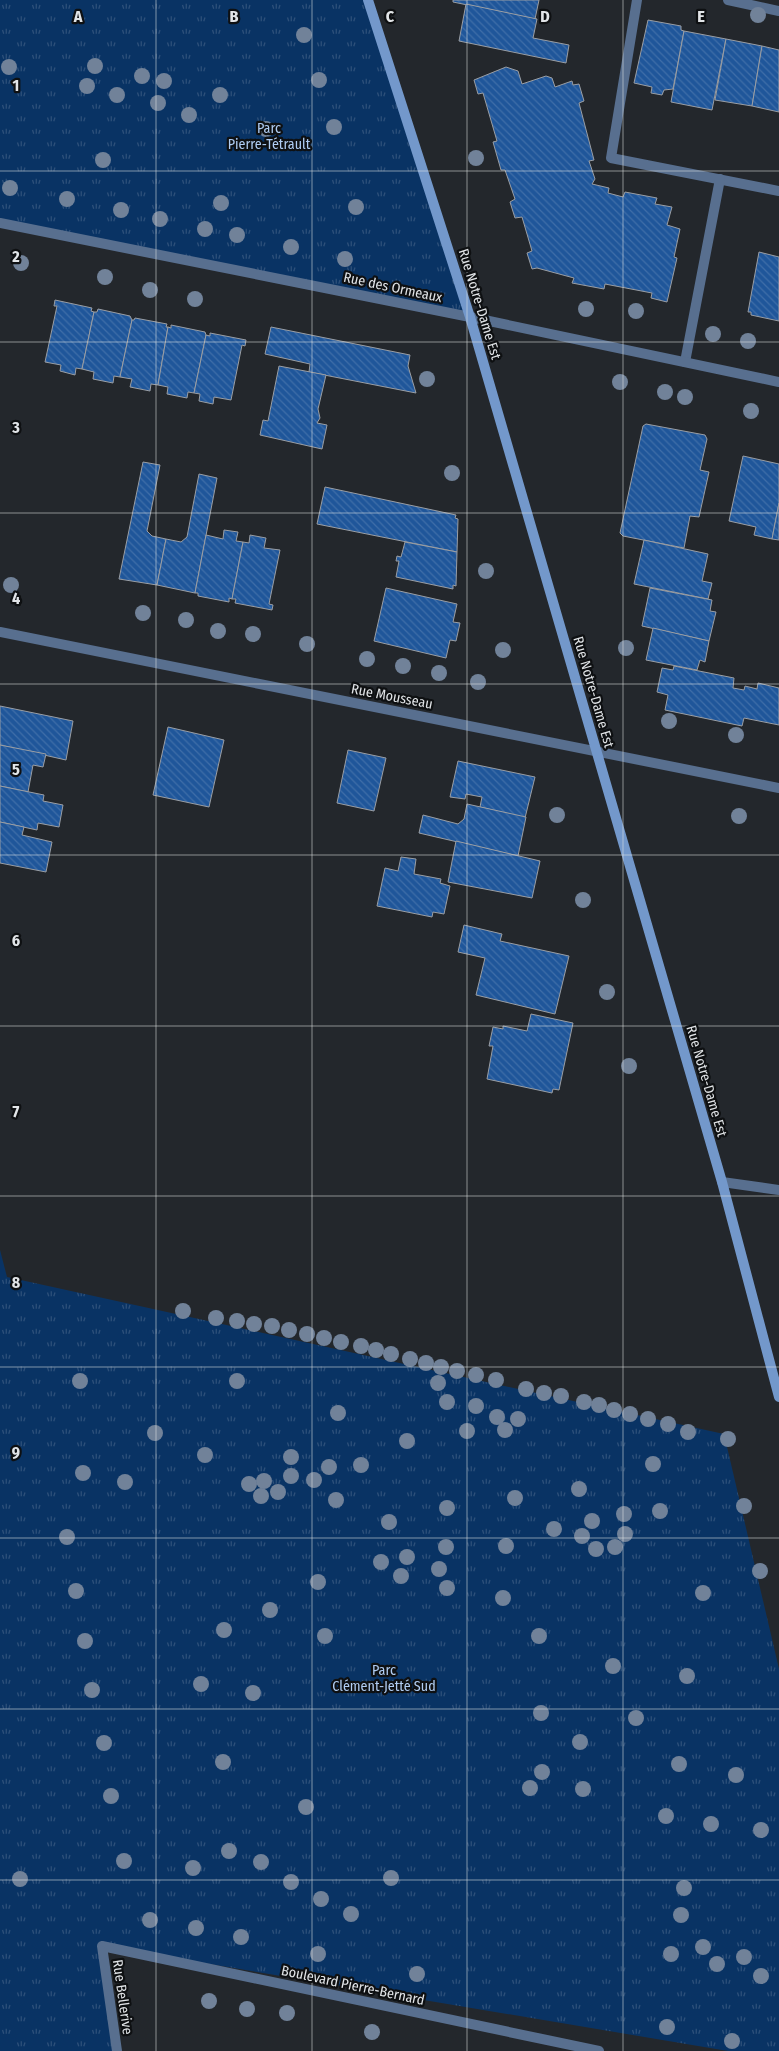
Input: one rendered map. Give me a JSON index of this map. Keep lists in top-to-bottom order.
{
  "streets": {
    "main road": ["Rue Notre-Dame Est"],
    "street": [
      "Rue des Ormeaux",
      "Rue Mousseau",
      "Boulevard Pierre-Bernard",
      "Rue Bellerive"
    ]
  },
  "crossings": [
    ["Rue des Ormeaux", "Rue Notre-Dame Est"],
    ["Rue Notre-Dame Est", "Rue Mousseau"],
    ["Boulevard Pierre-Bernard", "Rue Bellerive"]
  ],
  "parks": ["Parc Pierre-Tétrault", "Parc Clément-Jetté Sud"],
  "grid": {
    "columns": [
      "A",
      "B",
      "C",
      "D",
      "E"
    ],
    "rows": [
      "1",
      "2",
      "3",
      "4",
      "5",
      "6",
      "7",
      "8",
      "9"
    ]
  }
}
